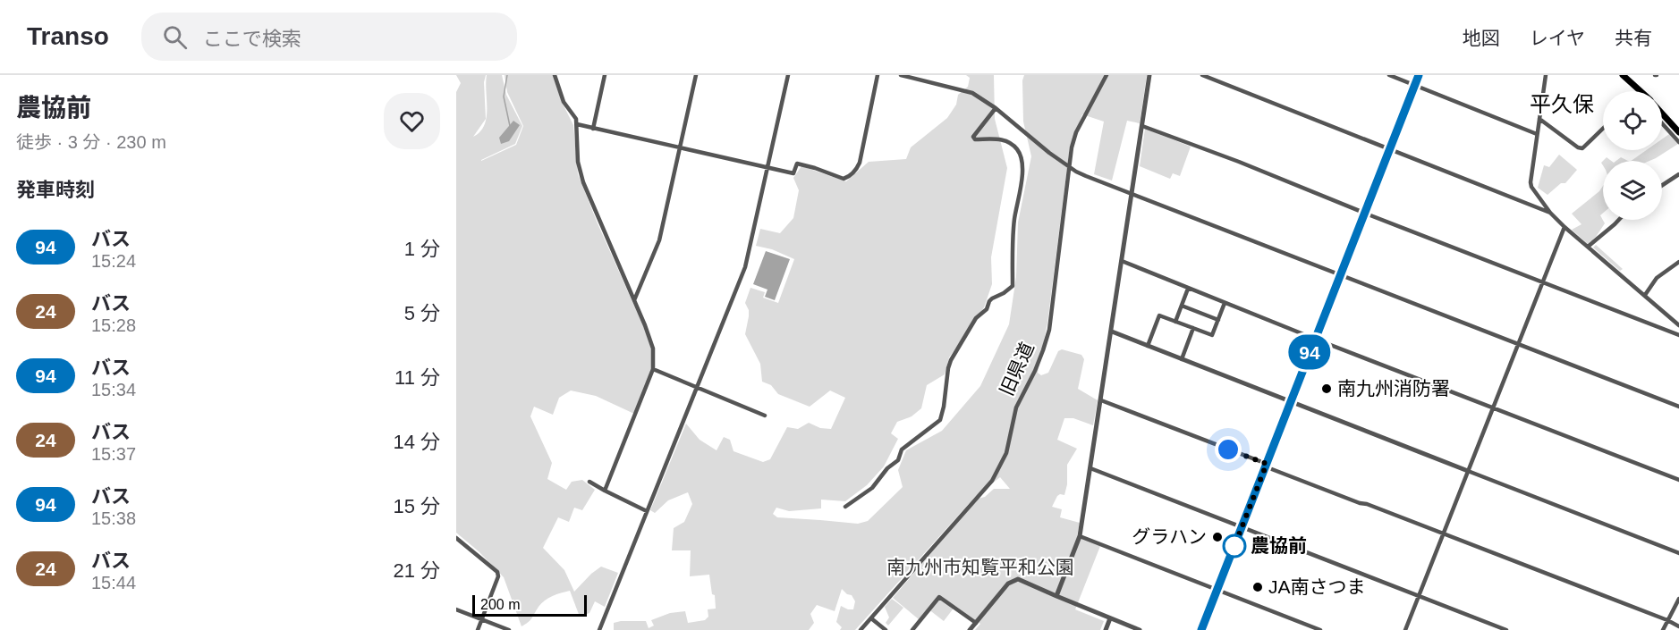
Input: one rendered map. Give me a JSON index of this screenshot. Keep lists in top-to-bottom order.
{
  "streets": {
    "street": ["旧県道"]
  },
  "districts": ["平久保"],
  "parks": ["南九州市知覧平和公園"],
  "places": [
    "南九州消防署",
    "グラハン",
    "農協前",
    "JA南さつま"
  ],
  "lines": ["bus line 94"],
  "scale_bar": "200 m",
  "page": {
    "header": "Transo",
    "search": "ここで検索",
    "nav": ["地図", "レイヤ", "共有"],
    "heading": [
      ["農協前", "徒歩 · 3 分 · 230 m"],
      "発車時刻"
    ],
    "on_map": "94",
    "list": [
      {
        "mark": "94",
        "name": "バス",
        "note": "15:24",
        "value": "1 分"
      },
      {
        "mark": "24",
        "name": "バス",
        "note": "15:28",
        "value": "5 分"
      },
      {
        "mark": "94",
        "name": "バス",
        "note": "15:34",
        "value": "11 分"
      },
      {
        "mark": "24",
        "name": "バス",
        "note": "15:37",
        "value": "14 分"
      },
      {
        "mark": "94",
        "name": "バス",
        "note": "15:38",
        "value": "15 分"
      },
      {
        "mark": "24",
        "name": "バス",
        "note": "15:44",
        "value": "21 分"
      }
    ],
    "scale": "200 m"
  }
}
